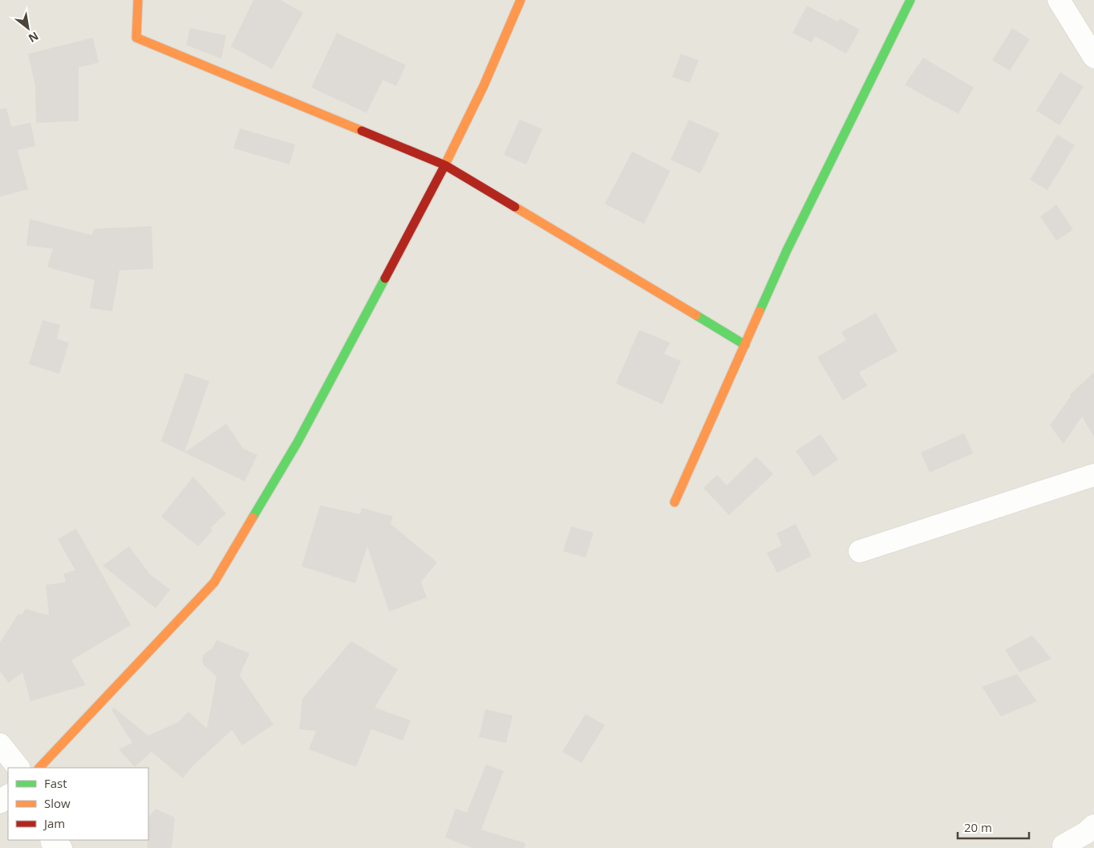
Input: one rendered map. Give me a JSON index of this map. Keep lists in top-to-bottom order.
{
  "legend": ["Fast", "Slow", "Jam"],
  "scale_bar": "20 m",
  "north": "bottom right"
}
